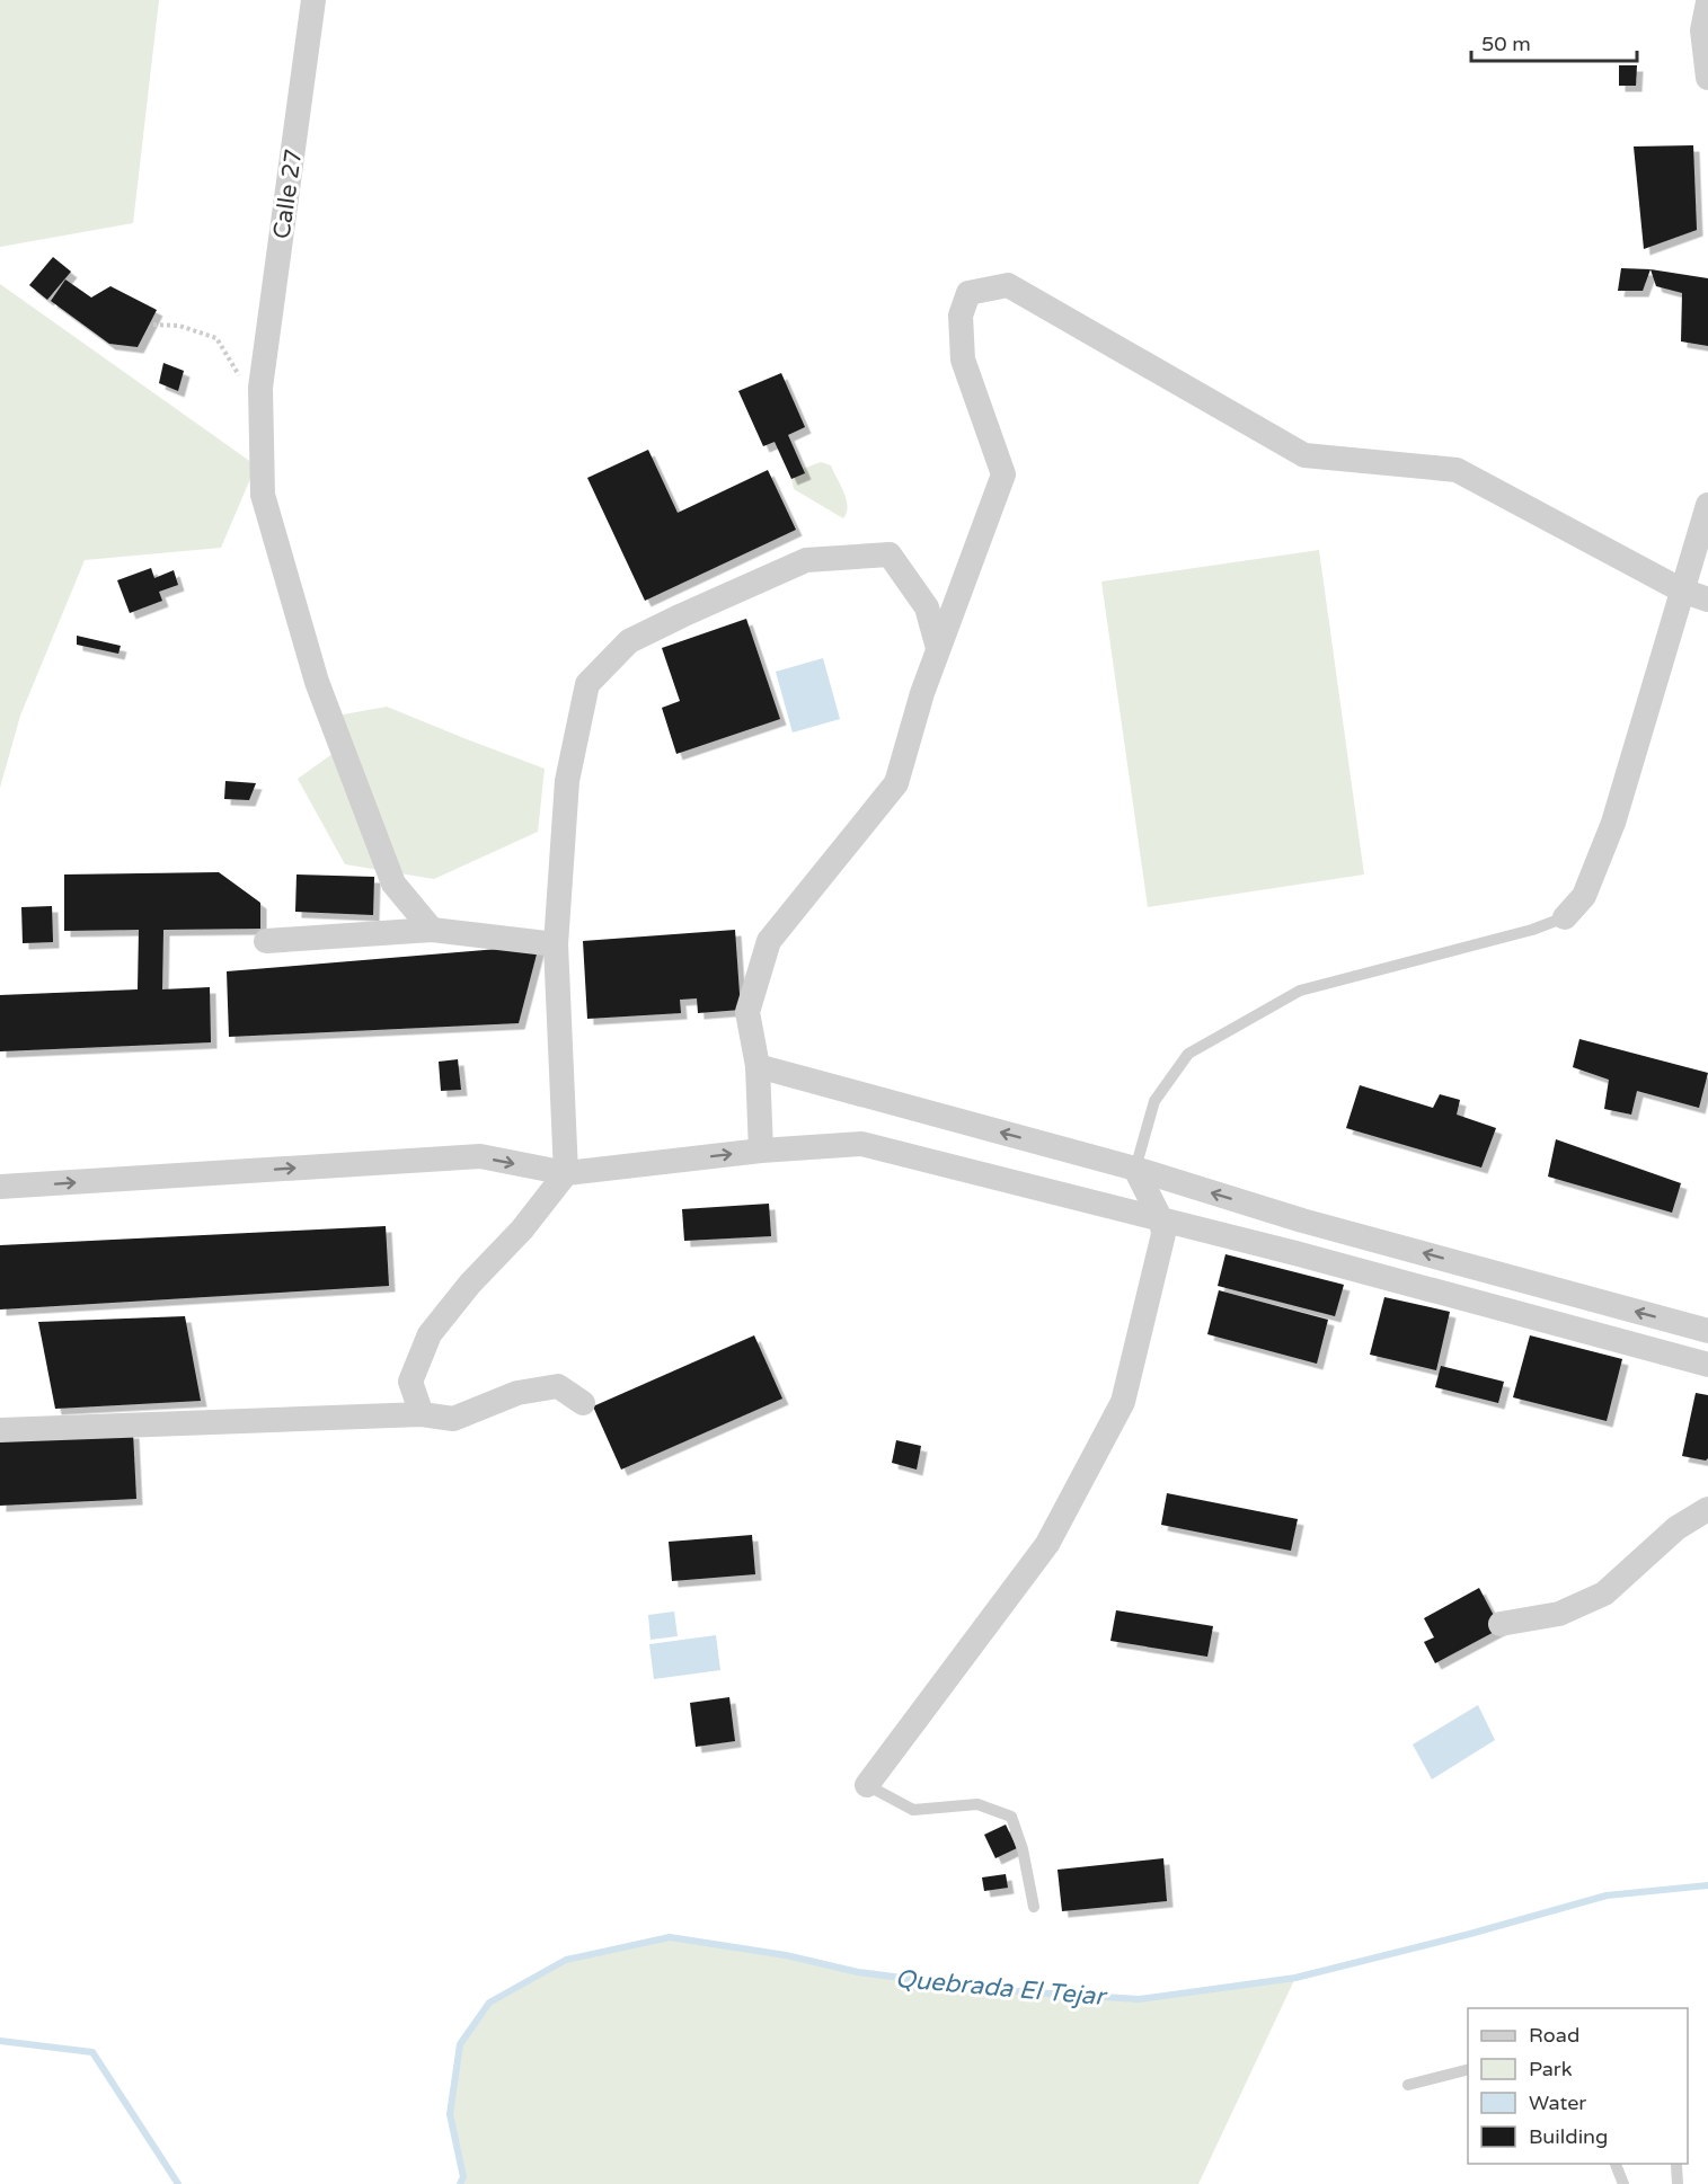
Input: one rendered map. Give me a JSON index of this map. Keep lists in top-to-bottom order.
{
  "streets": {
    "street": ["Calle 27"]
  },
  "water": ["Quebrada El Tejar"],
  "legend": [
    "Road",
    "Park",
    "Water",
    "Building"
  ],
  "scale_bar": "50 m"
}
